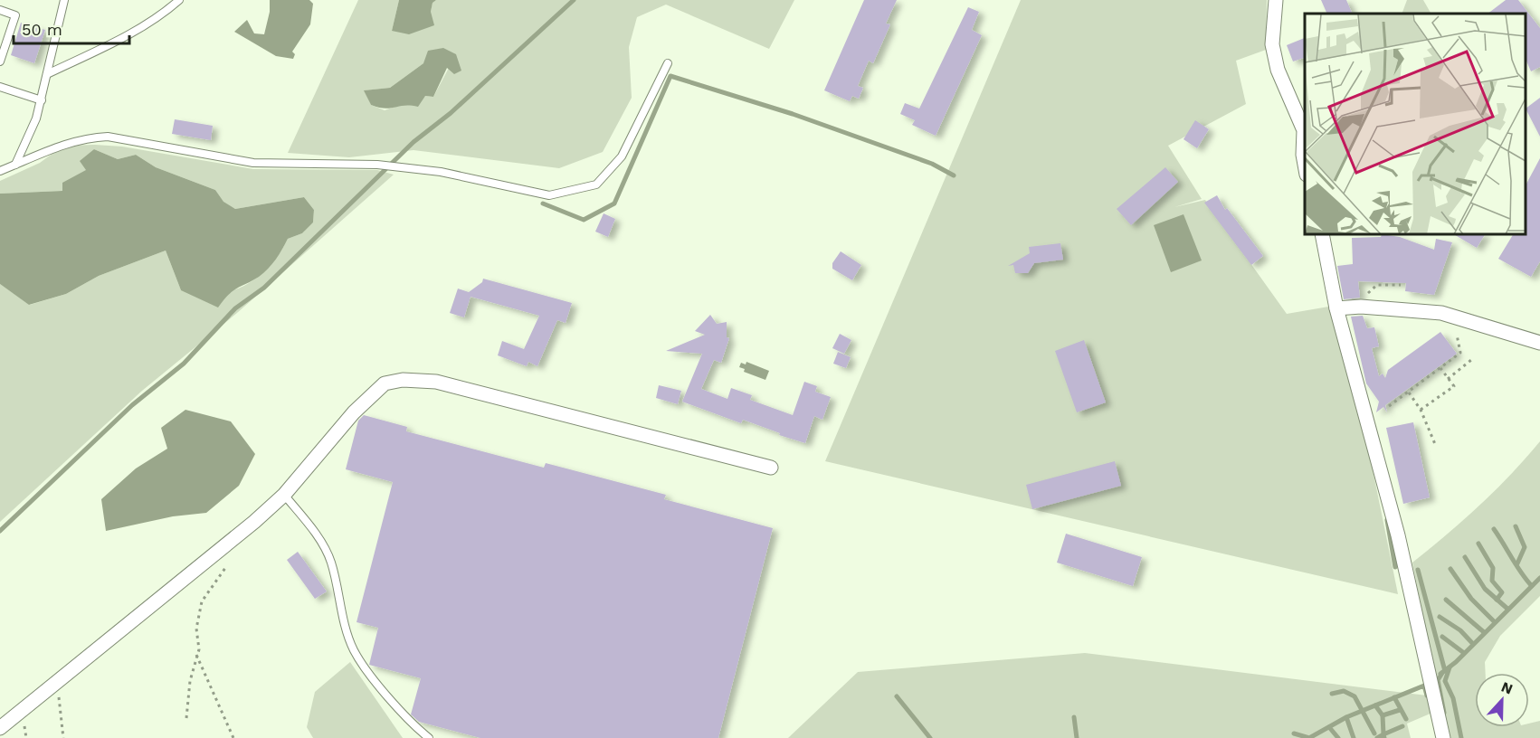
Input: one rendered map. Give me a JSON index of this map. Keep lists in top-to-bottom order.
{
  "scale_bar": "50 m",
  "north": "top"
}
